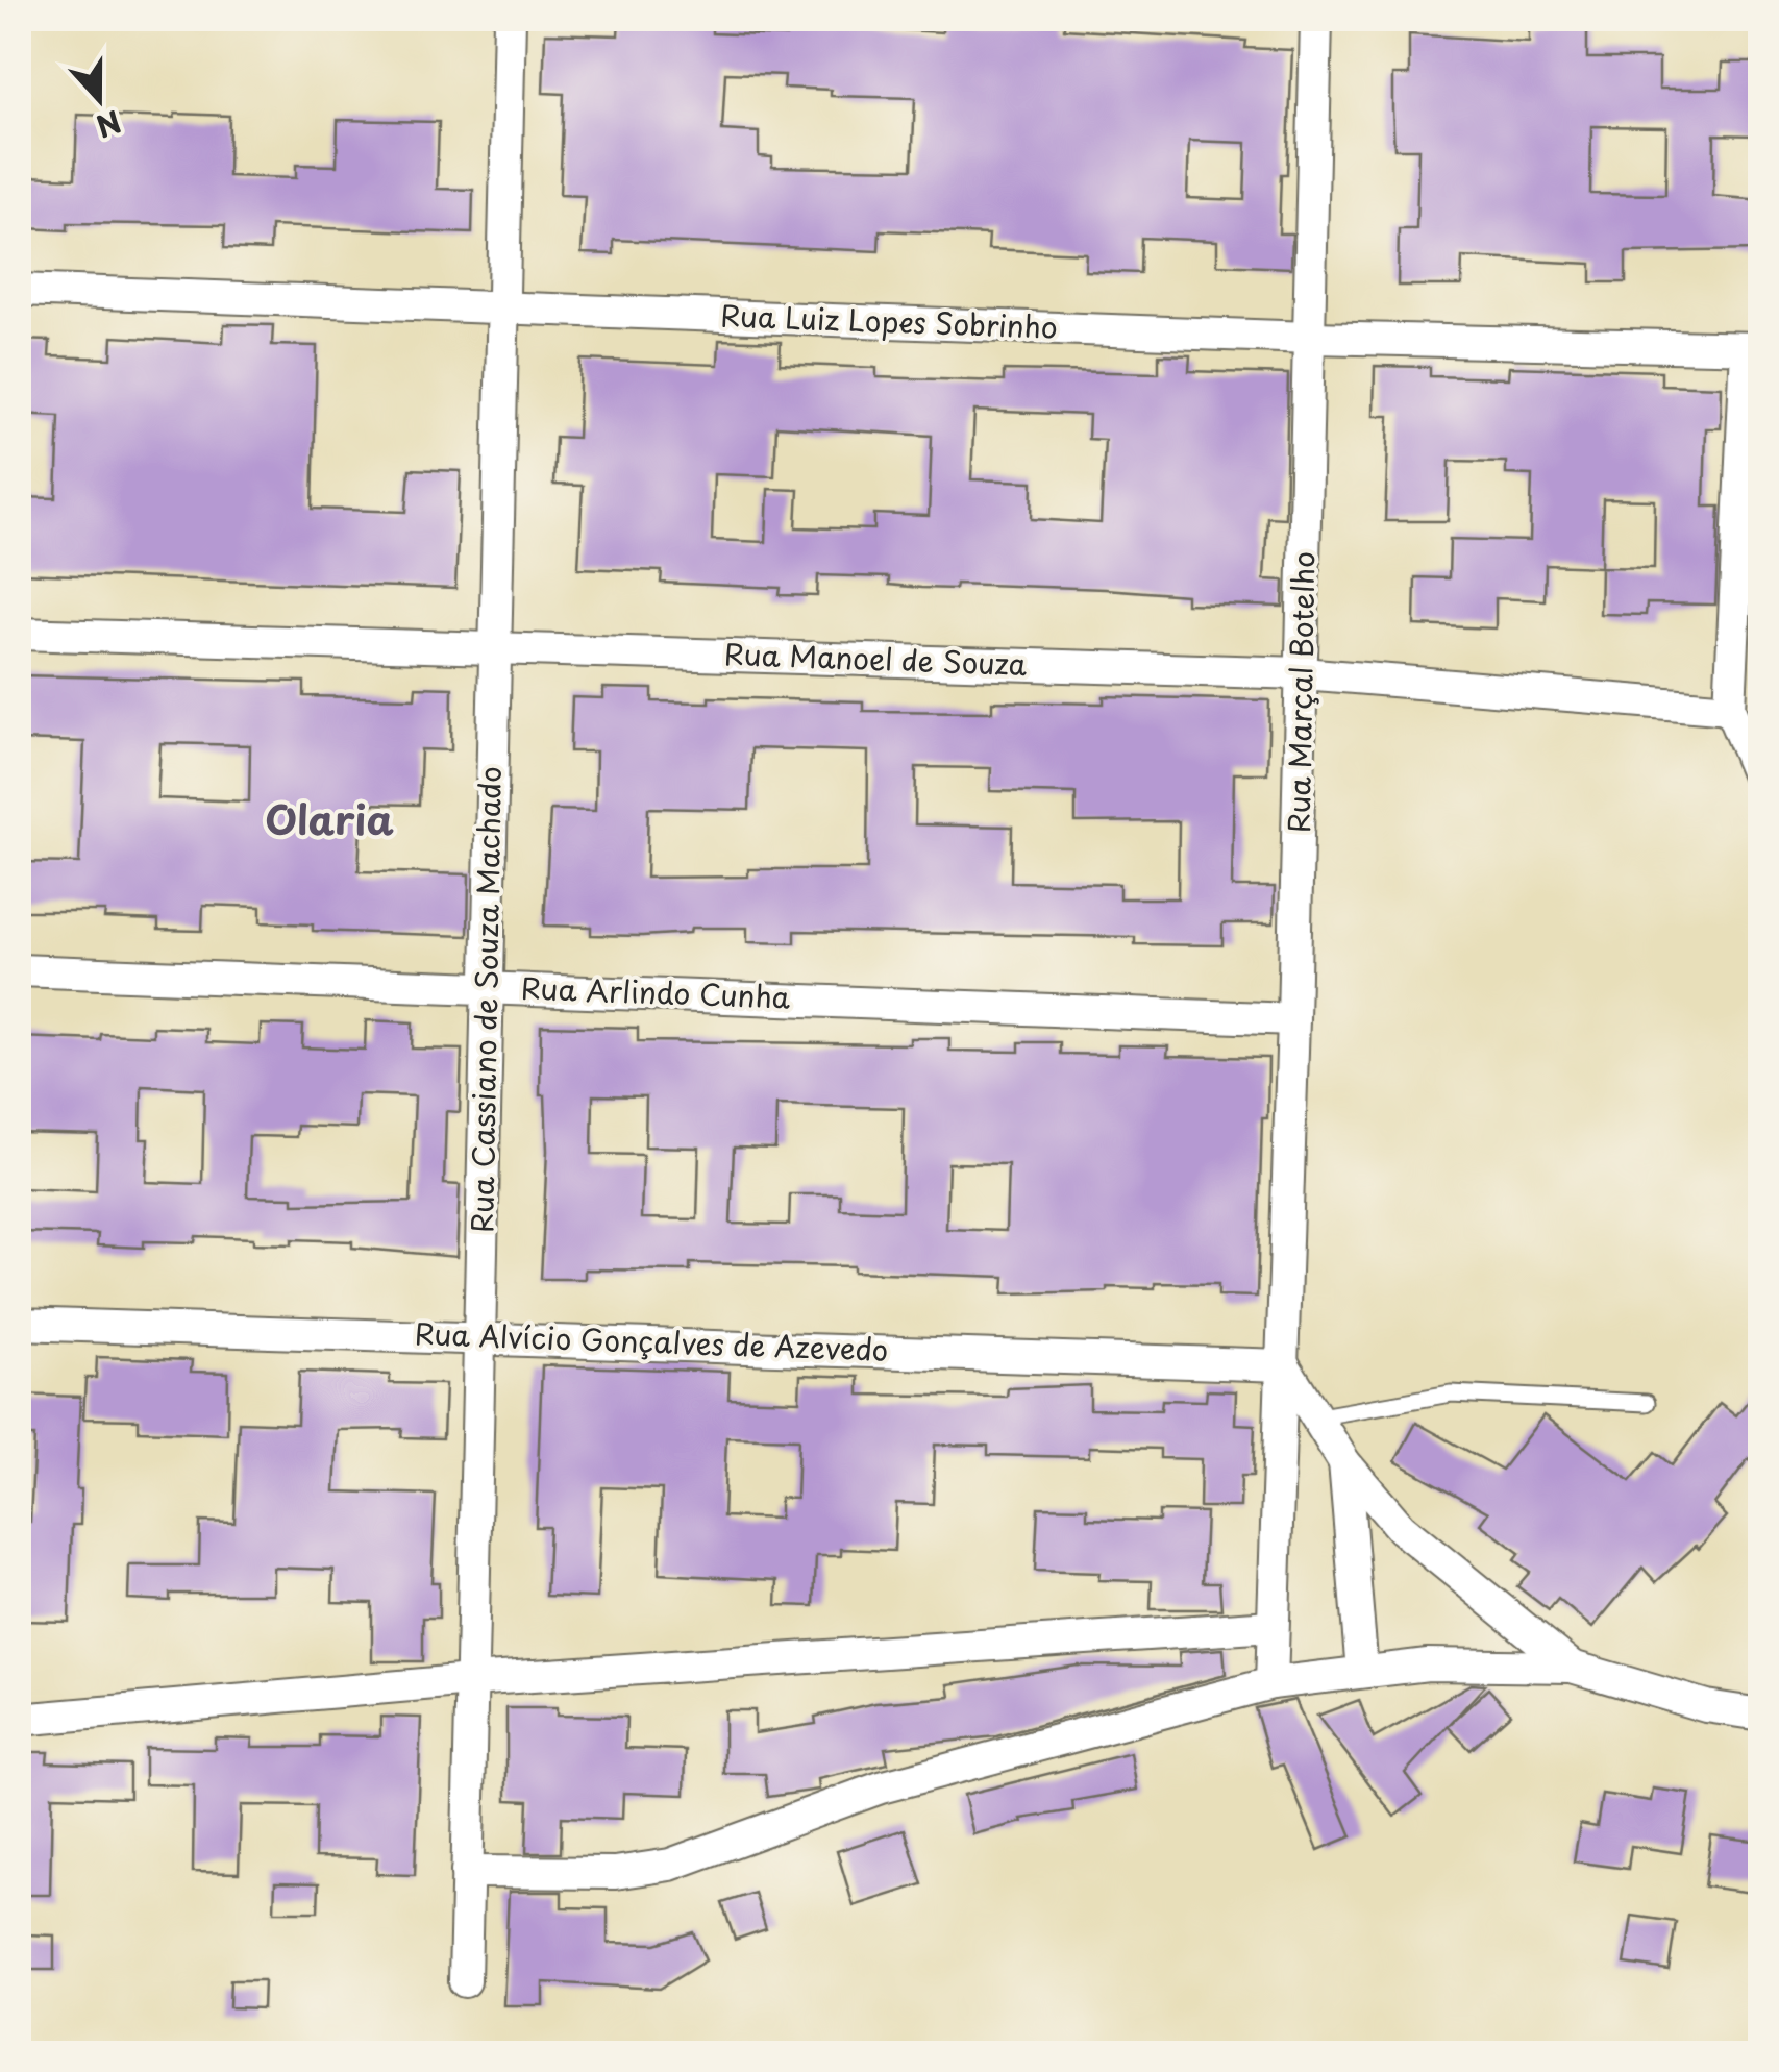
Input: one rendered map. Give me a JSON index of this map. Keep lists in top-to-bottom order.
{
  "streets": {
    "street": [
      "Rua Luiz Lopes Sobrinho",
      "Rua Manoel de Souza",
      "Rua Marçal Botelho",
      "Rua Arlindo Cunha",
      "Rua Cassiano de Souza Machado",
      "Rua Alvício Gonçalves de Azevedo"
    ]
  },
  "crossings": [
    ["Rua Luiz Lopes Sobrinho", "Rua Marçal Botelho"],
    ["Rua Luiz Lopes Sobrinho", "Rua Cassiano de Souza Machado"],
    ["Rua Manoel de Souza", "Rua Marçal Botelho"],
    ["Rua Manoel de Souza", "Rua Cassiano de Souza Machado"],
    ["Rua Marçal Botelho", "Rua Arlindo Cunha"],
    ["Rua Marçal Botelho", "Rua Alvício Gonçalves de Azevedo"],
    ["Rua Arlindo Cunha", "Rua Cassiano de Souza Machado"],
    ["Rua Cassiano de Souza Machado", "Rua Alvício Gonçalves de Azevedo"]
  ],
  "districts": ["Olaria"],
  "north": "bottom"
}
